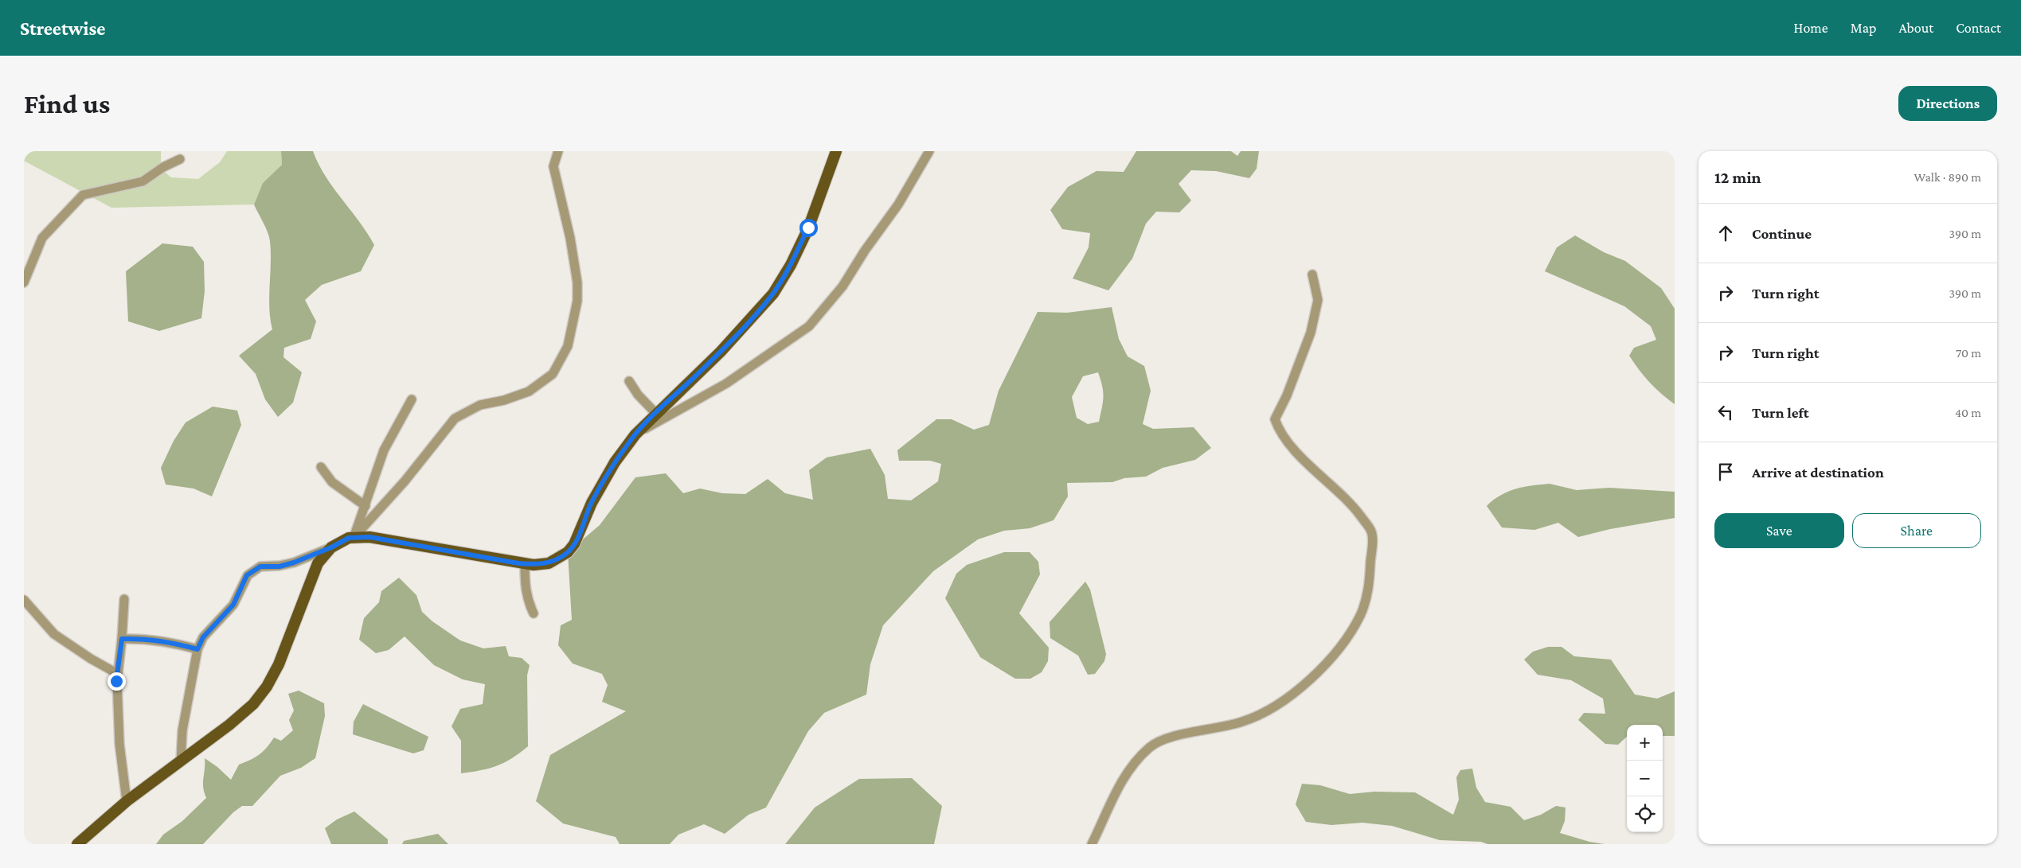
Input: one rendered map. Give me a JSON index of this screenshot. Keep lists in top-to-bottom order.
{
  "page": {
    "header": "Streetwise",
    "nav": [
      "Home",
      "Map",
      "About",
      "Contact"
    ],
    "buttons": [
      "Directions",
      ["Save", "Share"]
    ],
    "title": "Find us",
    "heading": ["12 min", "Walk · 890 m"],
    "list": [
      ["Continue", "390 m"],
      ["Turn right", "390 m"],
      ["Turn right", "70 m"],
      ["Turn left", "40 m"],
      "Arrive at destination"
    ],
    "map_buttons": ["+", "−"]
  }
}
